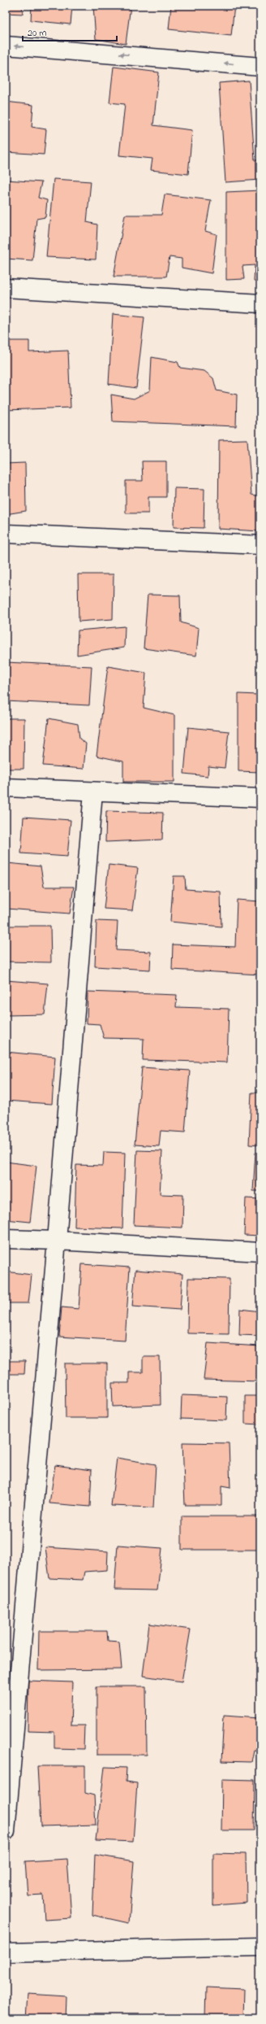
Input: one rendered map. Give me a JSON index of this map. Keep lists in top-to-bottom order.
{
  "scale_bar": "20 m"
}
